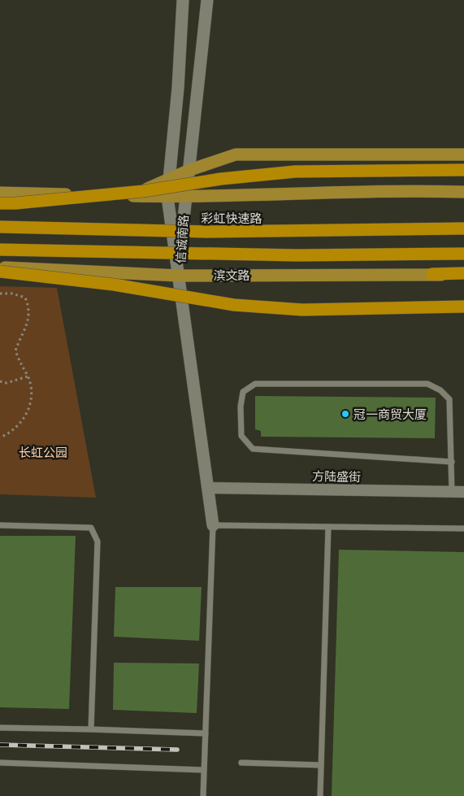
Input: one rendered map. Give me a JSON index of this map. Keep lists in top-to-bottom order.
{
  "streets": {
    "highway": ["彩虹快速路"],
    "main road": ["信诚南路", "滨文路"],
    "street": ["方陆盛街"]
  },
  "crossings": [
    ["信诚南路", "滨文路"]
  ],
  "parks": ["长虹公园"],
  "places": ["冠一商贸大厦"]
}
